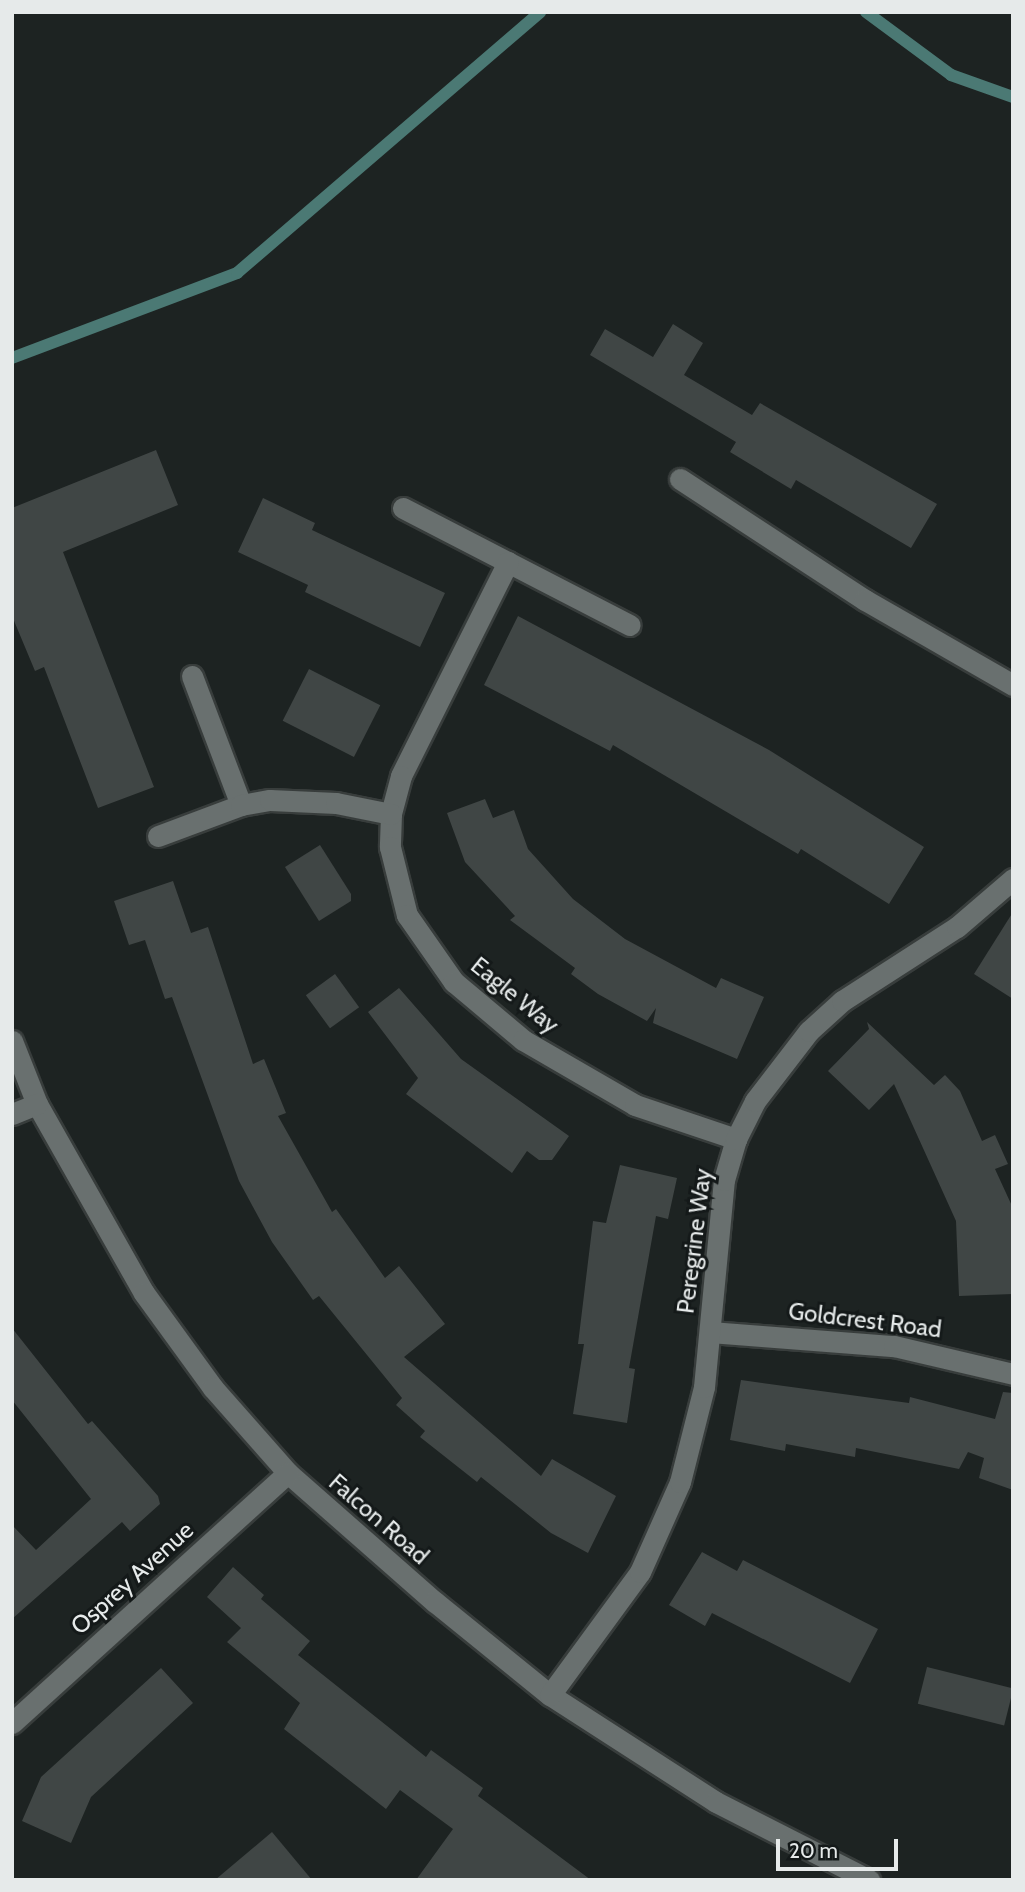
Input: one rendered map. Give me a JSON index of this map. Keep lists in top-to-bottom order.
{
  "streets": {
    "street": [
      "Eagle Way",
      "Peregrine Way",
      "Goldcrest Road",
      "Falcon Road",
      "Osprey Avenue"
    ]
  },
  "crossings": [
    ["Eagle Way", "Peregrine Way"],
    ["Peregrine Way", "Goldcrest Road"],
    ["Peregrine Way", "Falcon Road"],
    ["Falcon Road", "Osprey Avenue"]
  ],
  "scale_bar": "20 m"
}
